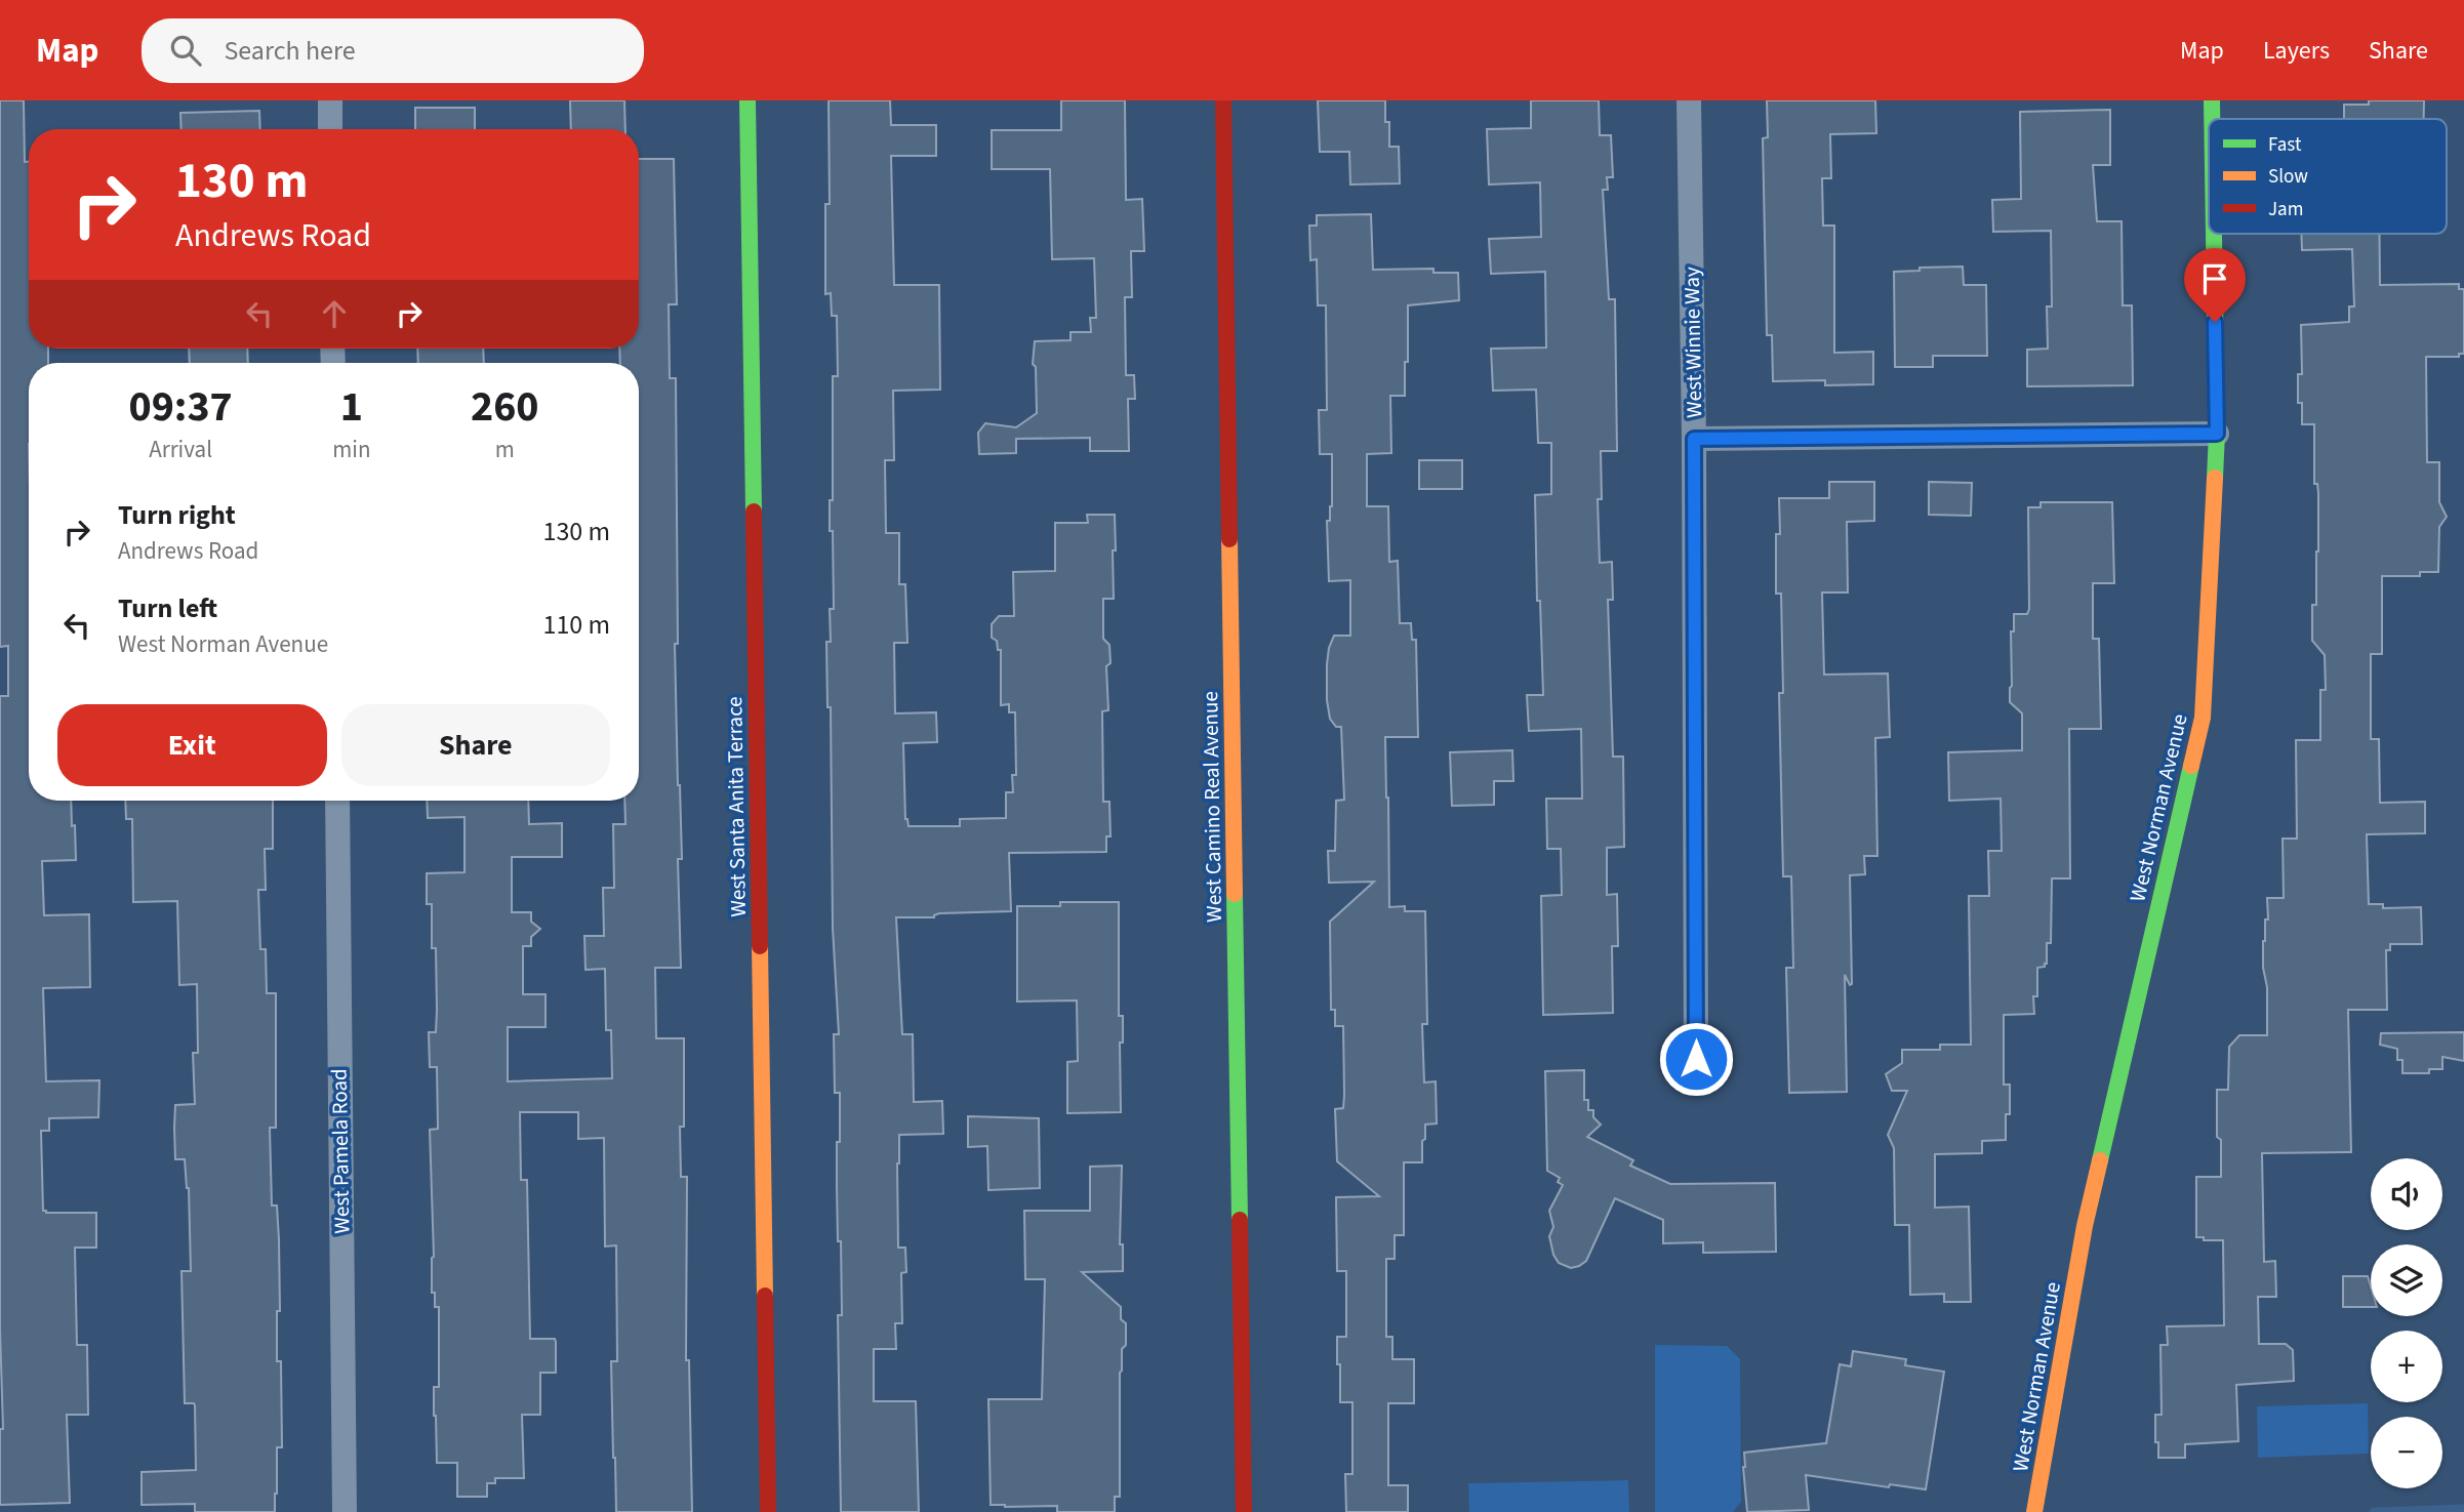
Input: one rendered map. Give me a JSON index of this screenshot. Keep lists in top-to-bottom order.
{
  "streets": {
    "street": [
      "West Winnie Way",
      "West Santa Anita Terrace",
      "West Camino Real Avenue",
      "West Norman Avenue",
      "West Pamela Road"
    ]
  },
  "legend": ["Fast", "Slow", "Jam"],
  "page": {
    "header": "Map",
    "search": "Search here",
    "nav": ["Map", "Layers", "Share"],
    "turn": ["130 m", "Andrews Road"],
    "eta": [
      "09:37",
      "Arrival",
      "1",
      "min",
      "260",
      "m"
    ],
    "list": [
      {
        "name": "Turn right",
        "note": "Andrews Road",
        "value": "130 m"
      },
      {
        "name": "Turn left",
        "note": "West Norman Avenue",
        "value": "110 m"
      }
    ],
    "buttons": ["Exit", "Share"],
    "map_buttons": ["+", "−"]
  }
}
